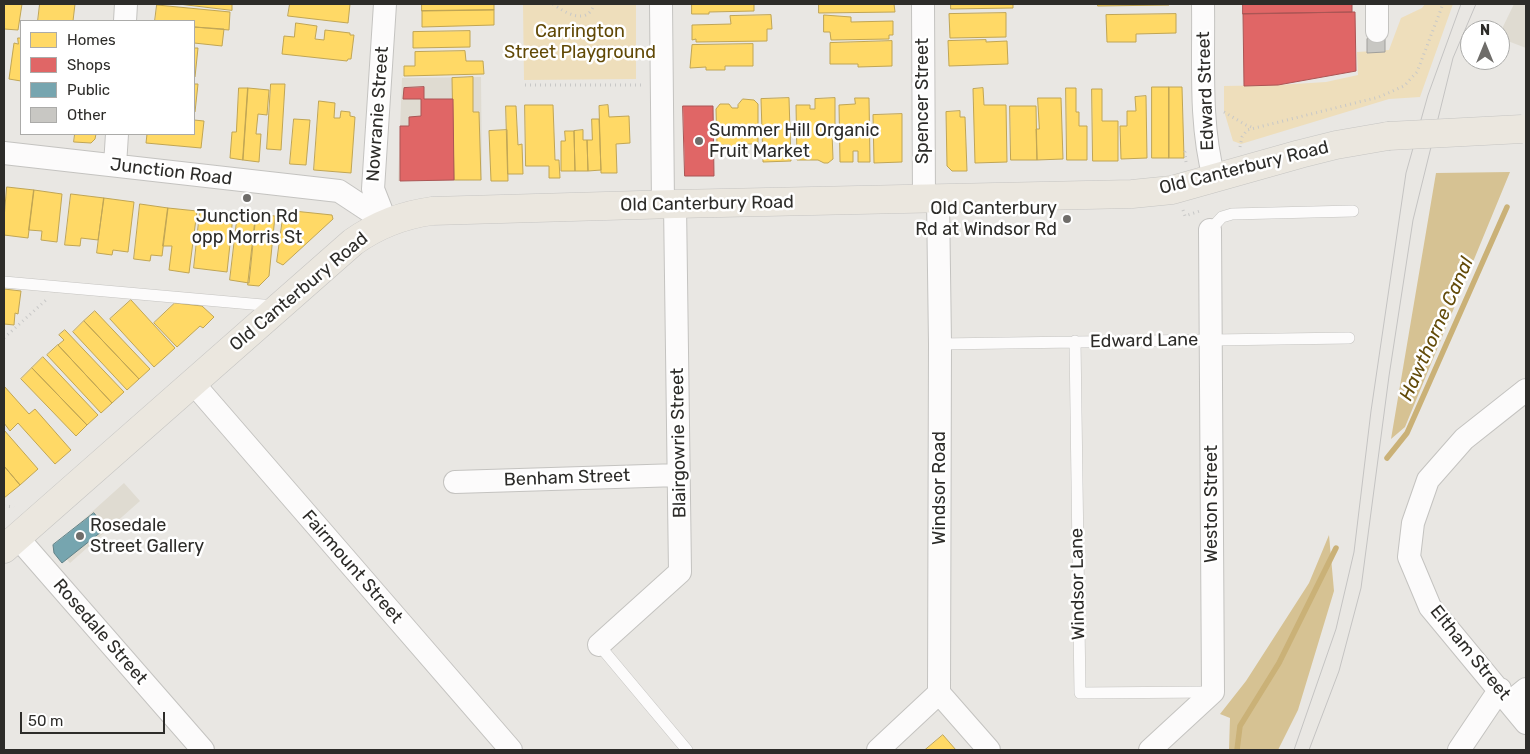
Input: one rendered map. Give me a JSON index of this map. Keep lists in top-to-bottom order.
{
  "streets": {
    "main road": ["Old Canterbury Road"],
    "street": [
      "Edward Street",
      "Spencer Street",
      "Nowranie Street",
      "Junction Road",
      "Blairgowrie Street",
      "Benham Street",
      "Windsor Road",
      "Weston Street",
      "Fairmount Street",
      "Rosedale Street",
      "Eltham Street"
    ],
    "lane": ["Edward Lane", "Windsor Lane"]
  },
  "crossings": [
    ["Edward Street", "Old Canterbury Road"],
    ["Spencer Street", "Old Canterbury Road"],
    ["Spencer Street", "Windsor Road"],
    ["Nowranie Street", "Old Canterbury Road"],
    ["Nowranie Street", "Junction Road"],
    ["Old Canterbury Road", "Junction Road"],
    ["Old Canterbury Road", "Blairgowrie Street"],
    ["Old Canterbury Road", "Windsor Road"],
    ["Old Canterbury Road", "Fairmount Street"],
    ["Old Canterbury Road", "Rosedale Street"],
    ["Edward Lane", "Windsor Road"],
    ["Edward Lane", "Weston Street"],
    ["Edward Lane", "Windsor Lane"],
    ["Blairgowrie Street", "Benham Street"],
    ["Weston Street", "Windsor Lane"]
  ],
  "water": ["Hawthorne Canal"],
  "parks": ["Carrington Street Playground"],
  "places": [
    "Summer Hill Organic Fruit Market",
    "Junction Rd opp Morris St",
    "Old Canterbury Rd at Windsor Rd",
    "Rosedale Street Gallery"
  ],
  "legend": [
    "Homes",
    "Shops",
    "Public",
    "Other"
  ],
  "scale_bar": "50 m",
  "north": "top"
}
